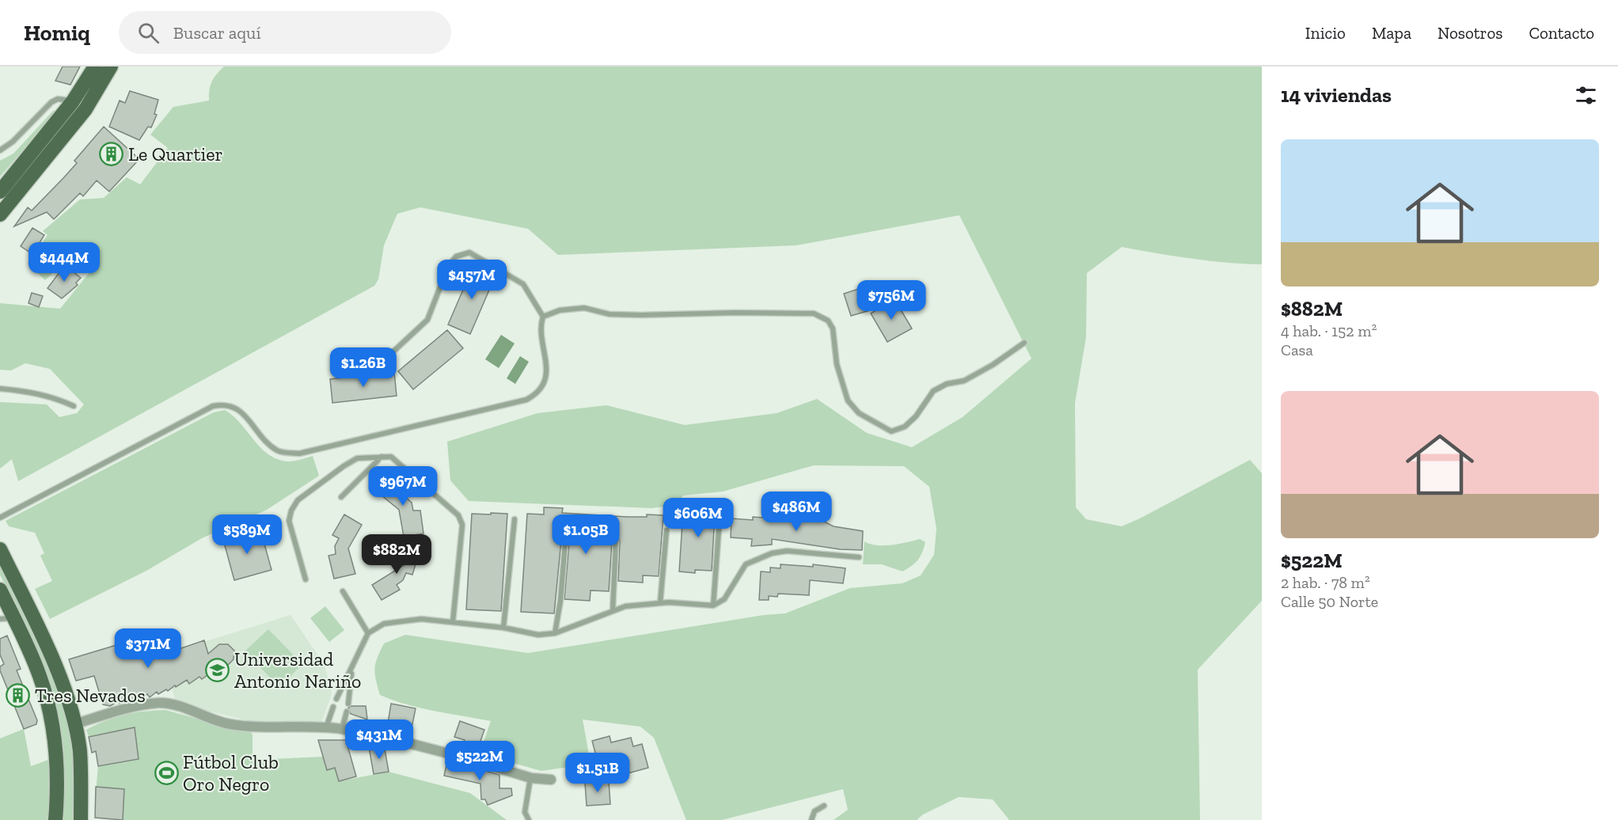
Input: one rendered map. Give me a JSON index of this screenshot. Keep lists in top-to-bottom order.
{
  "places": {
    "building": ["Le Quartier", "Tres Nevados"],
    "school or university": ["Universidad Antonio Nariño"],
    "sports": ["Fútbol Club Oro Negro"]
  },
  "page": {
    "header": "Homiq",
    "search": "Buscar aquí",
    "nav": [
      "Inicio",
      "Mapa",
      "Nosotros",
      "Contacto"
    ],
    "heading": "14 viviendas",
    "list": [
      {
        "name": "$882M",
        "note": "4 hab. · 152 m² · Casa"
      },
      {
        "name": "$522M",
        "note": "2 hab. · 78 m² · Calle 50 Norte"
      }
    ],
    "price": [
      "$444M",
      "$457M",
      "$756M",
      "$1.26B",
      "$967M",
      "$486M",
      "$606M",
      "$589M",
      "$1.05B",
      "$882M",
      "$371M",
      "$431M",
      "$522M",
      "$1.51B"
    ]
  }
}
